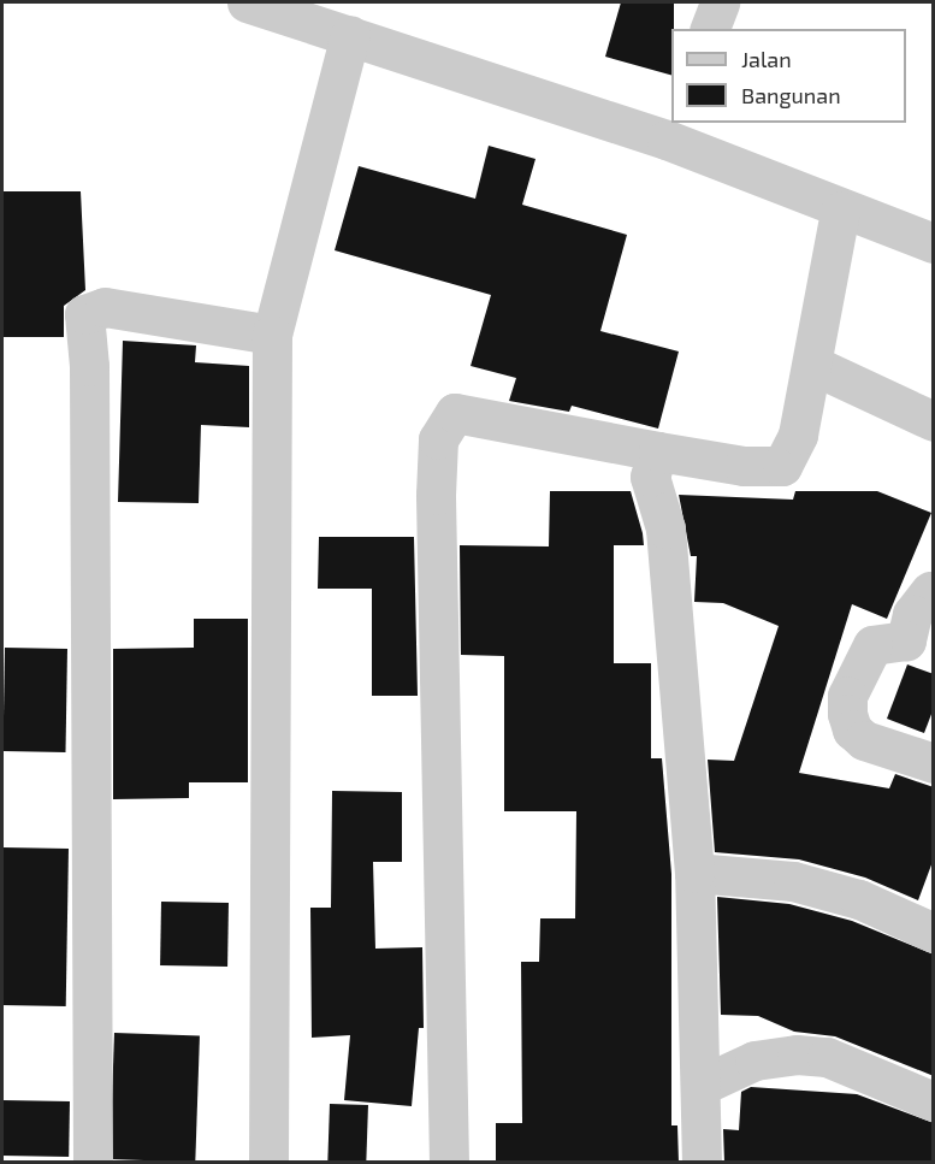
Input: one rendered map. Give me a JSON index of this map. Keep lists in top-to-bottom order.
{
  "legend": ["Jalan", "Bangunan"]
}
